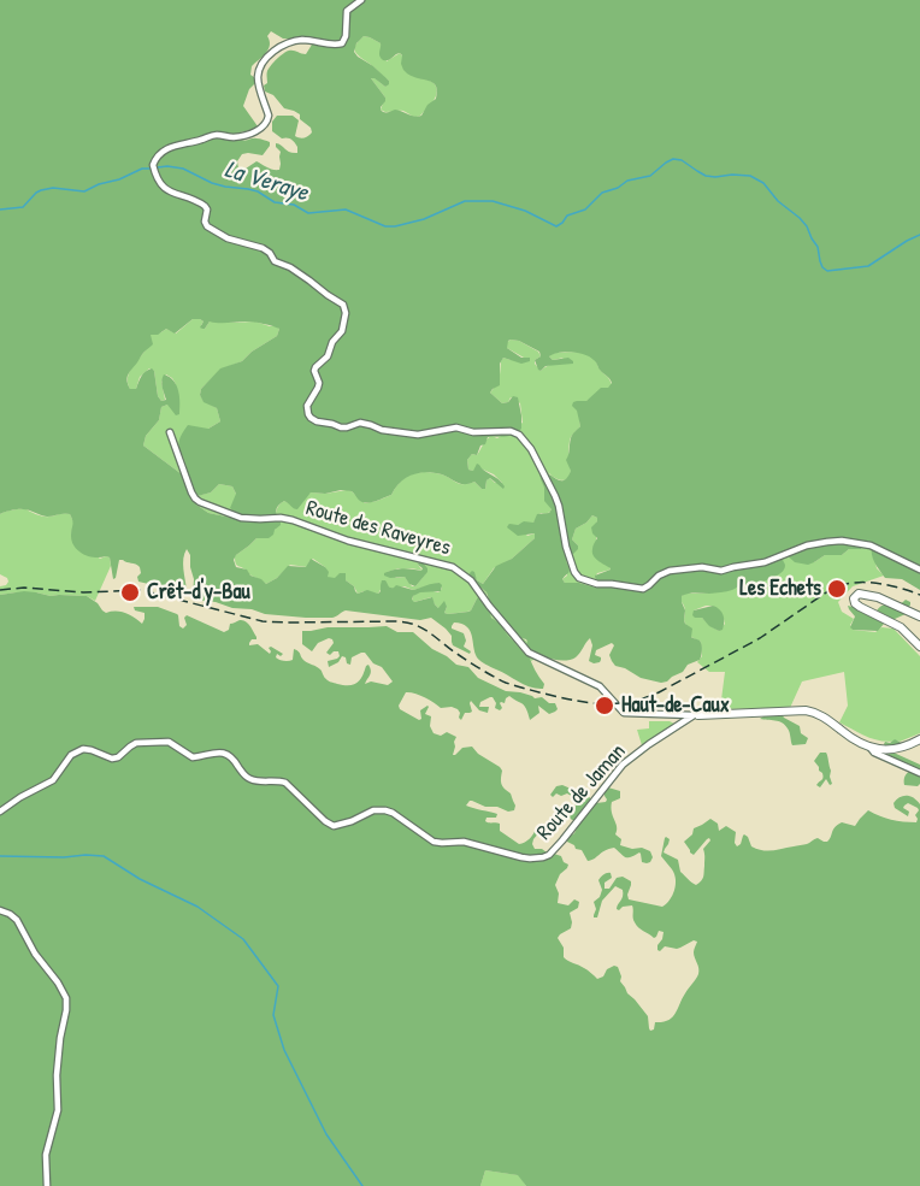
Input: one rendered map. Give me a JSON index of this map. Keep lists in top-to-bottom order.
{
  "streets": {
    "street": ["Route des Raveyres", "Route de Jaman"]
  },
  "crossings": [
    ["Route des Raveyres", "Route de Jaman"]
  ],
  "water": ["La Veraye"],
  "places": ["Les Echets", "Crêt-d'y-Bau", "Haut-de-Caux"]
}
